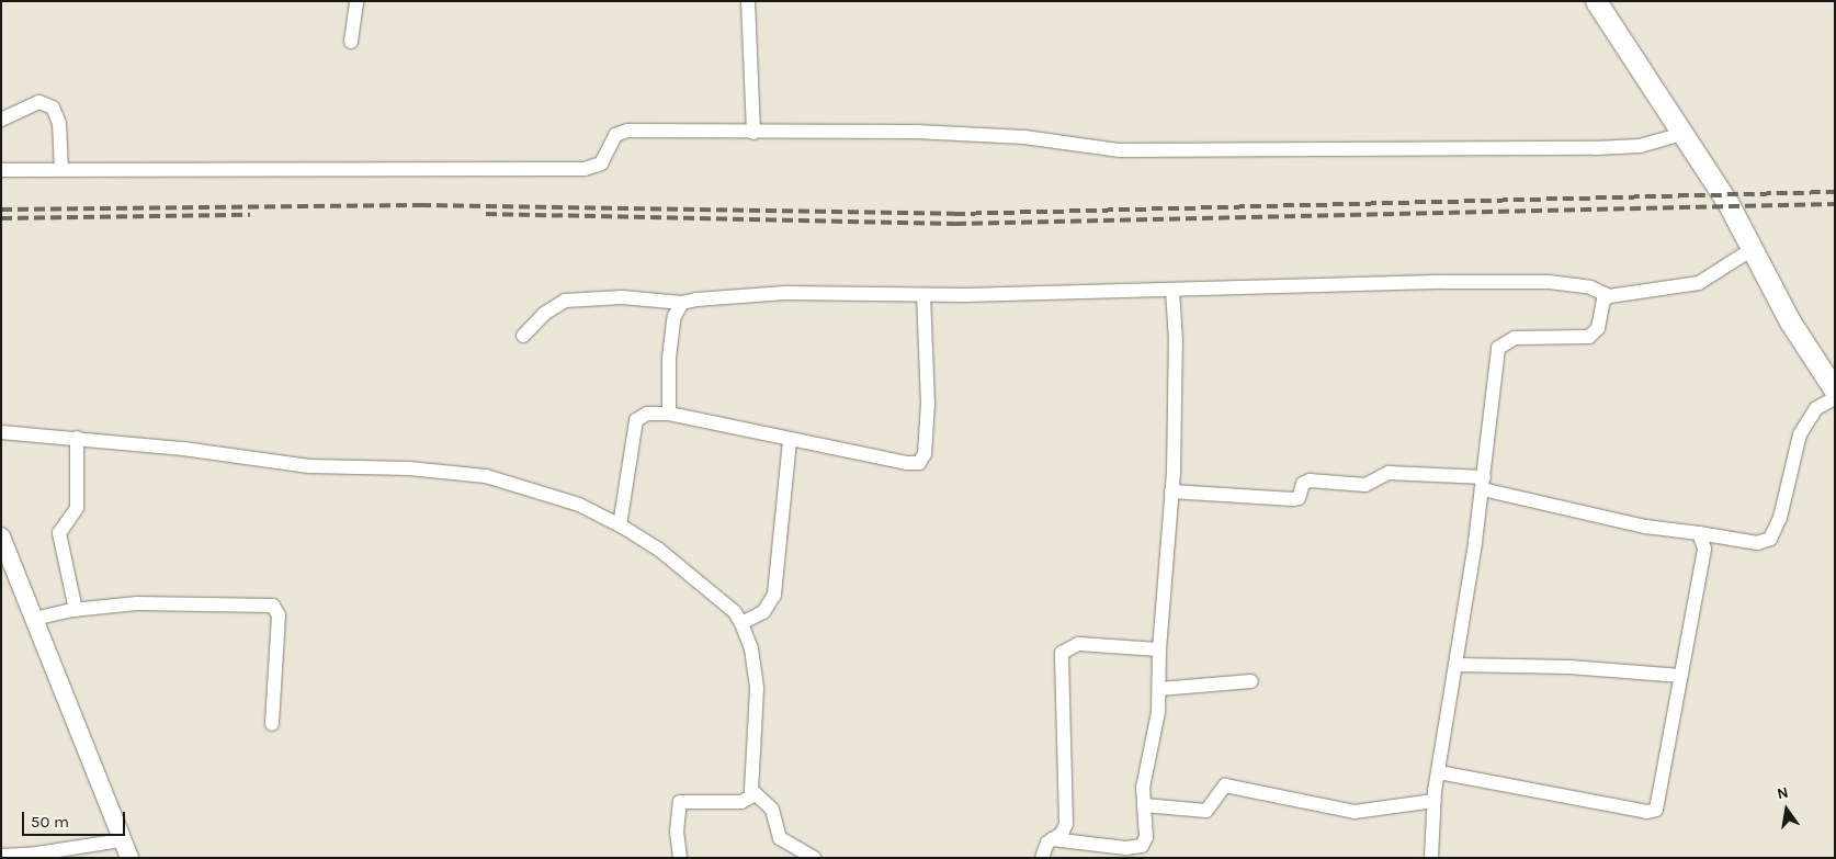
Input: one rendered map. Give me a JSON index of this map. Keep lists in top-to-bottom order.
{
  "scale_bar": "50 m",
  "north": "top"
}
